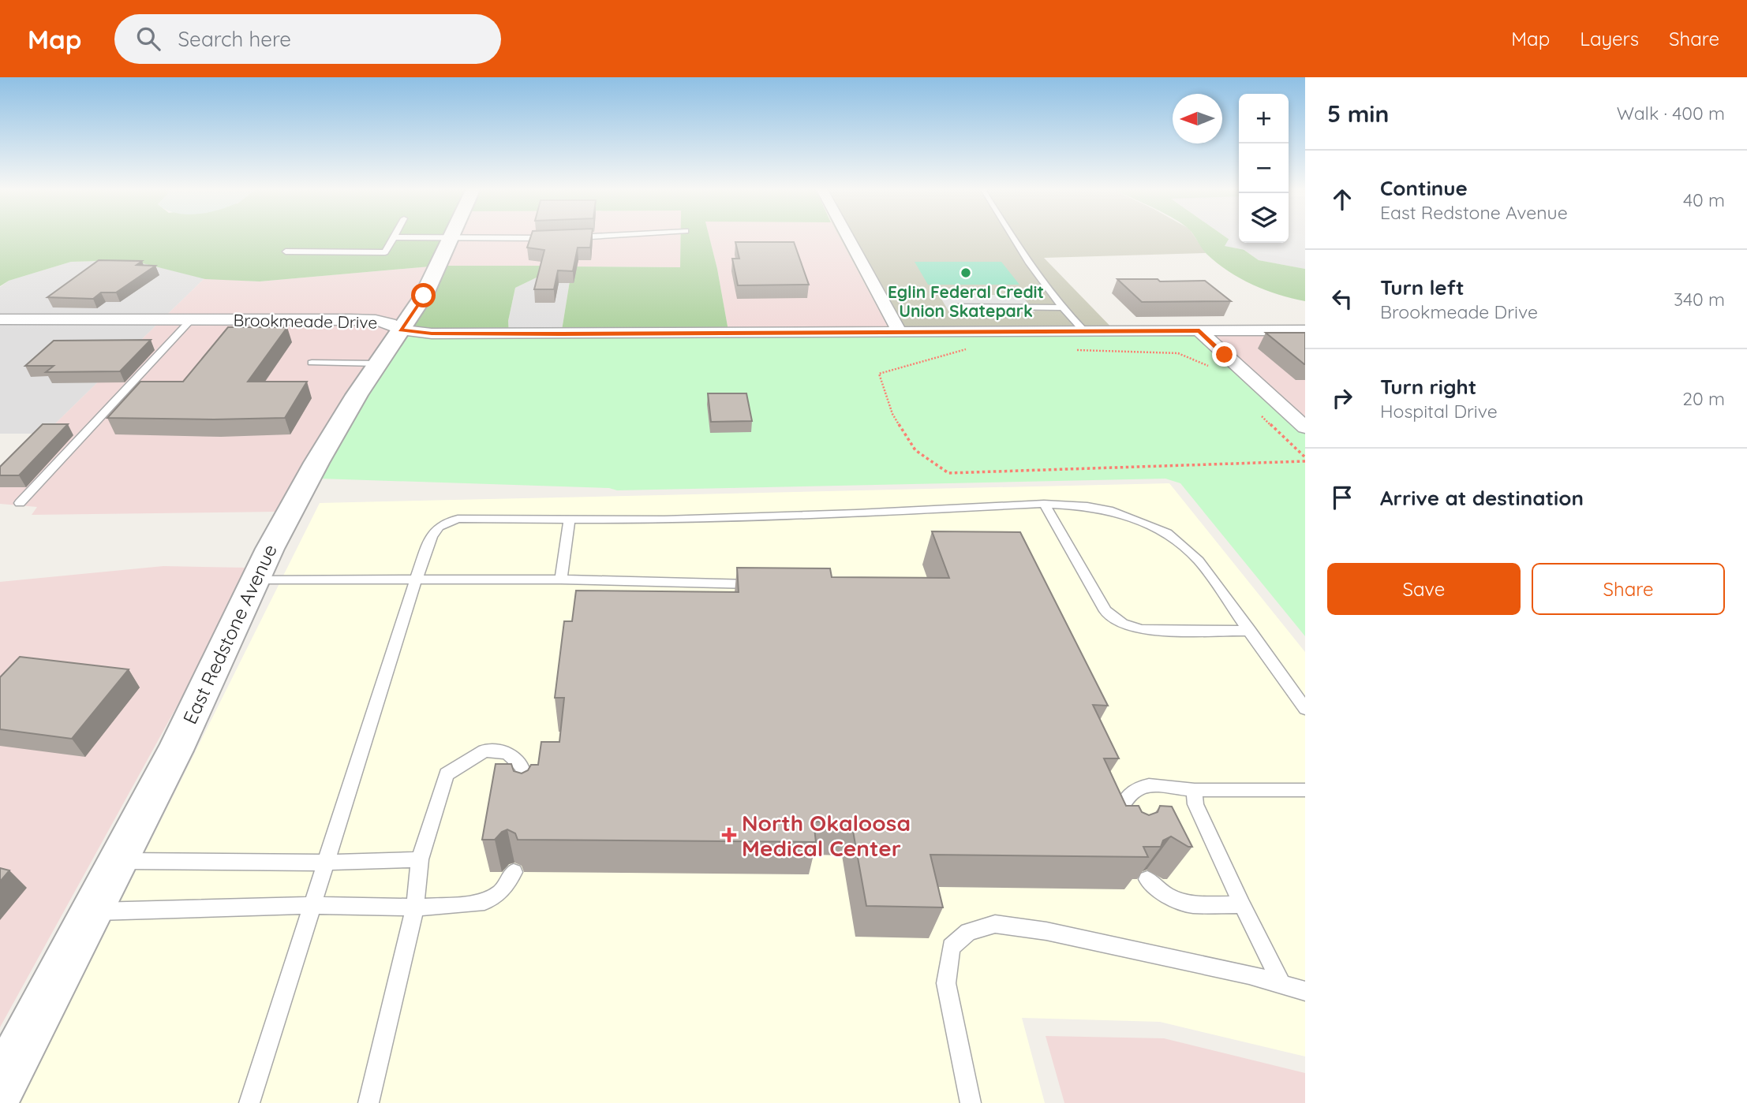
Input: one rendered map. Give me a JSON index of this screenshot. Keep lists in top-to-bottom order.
{
  "streets": {
    "street": ["Brookmeade Drive", "East Redstone Avenue"]
  },
  "crossings": [
    ["Brookmeade Drive", "East Redstone Avenue"]
  ],
  "places": {
    "other": ["Eglin Federal Credit Union Skatepark"],
    "health": ["North Okaloosa Medical Center"]
  },
  "north": "left",
  "page": {
    "header": "Map",
    "search": "Search here",
    "nav": ["Map", "Layers", "Share"],
    "heading": ["5 min", "Walk · 400 m"],
    "map_buttons": ["+", "−"],
    "list": [
      ["Continue", "East Redstone Avenue", "40 m"],
      ["Turn left", "Brookmeade Drive", "340 m"],
      ["Turn right", "Hospital Drive", "20 m"],
      "Arrive at destination"
    ],
    "buttons": ["Save", "Share"]
  }
}
